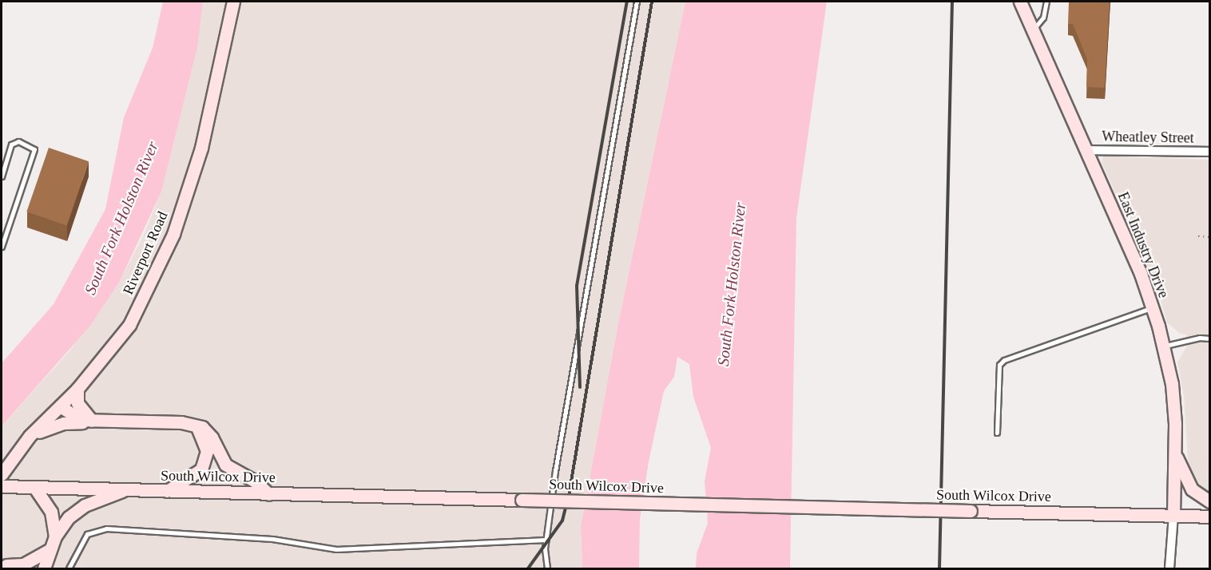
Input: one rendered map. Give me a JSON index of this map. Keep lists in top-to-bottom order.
{
  "streets": {
    "main road": ["East Industry Drive", "Riverport Road", "South Wilcox Drive"],
    "street": ["Wheatley Street"]
  },
  "crossings": [
    ["Wheatley Street", "East Industry Drive"],
    ["East Industry Drive", "South Wilcox Drive"]
  ],
  "water": ["South Fork Holston River"]
}
